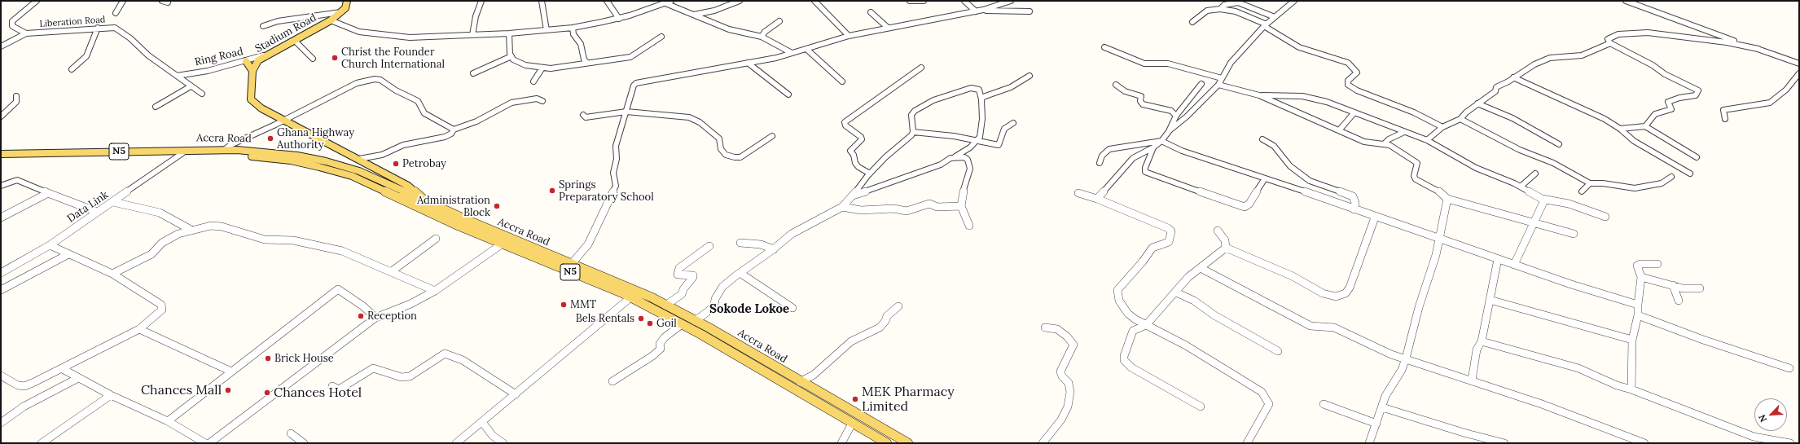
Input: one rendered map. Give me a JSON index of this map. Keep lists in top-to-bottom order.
{
  "streets": {
    "main road": ["Stadium Road", "Accra Road", "N5"],
    "street": ["Liberation Road", "Ring Road", "Data Link"]
  },
  "crossings": [
    ["Liberation Road", "Ring Road"],
    ["Stadium Road", "Ring Road"],
    ["Accra Road", "Data Link"]
  ],
  "districts": ["Sokode Lokoe"],
  "places": [
    "Christ the Founder Church International",
    "Ghana Highway Authority",
    "Petrobay",
    "Springs Preparatory School",
    "Administration Block",
    "MMT",
    "Reception",
    "Bels Rentals",
    "Goil",
    "Brick House",
    "Chances Mall",
    "Chances Hotel",
    "MEK Pharmacy Limited"
  ],
  "north": "bottom left"
}
